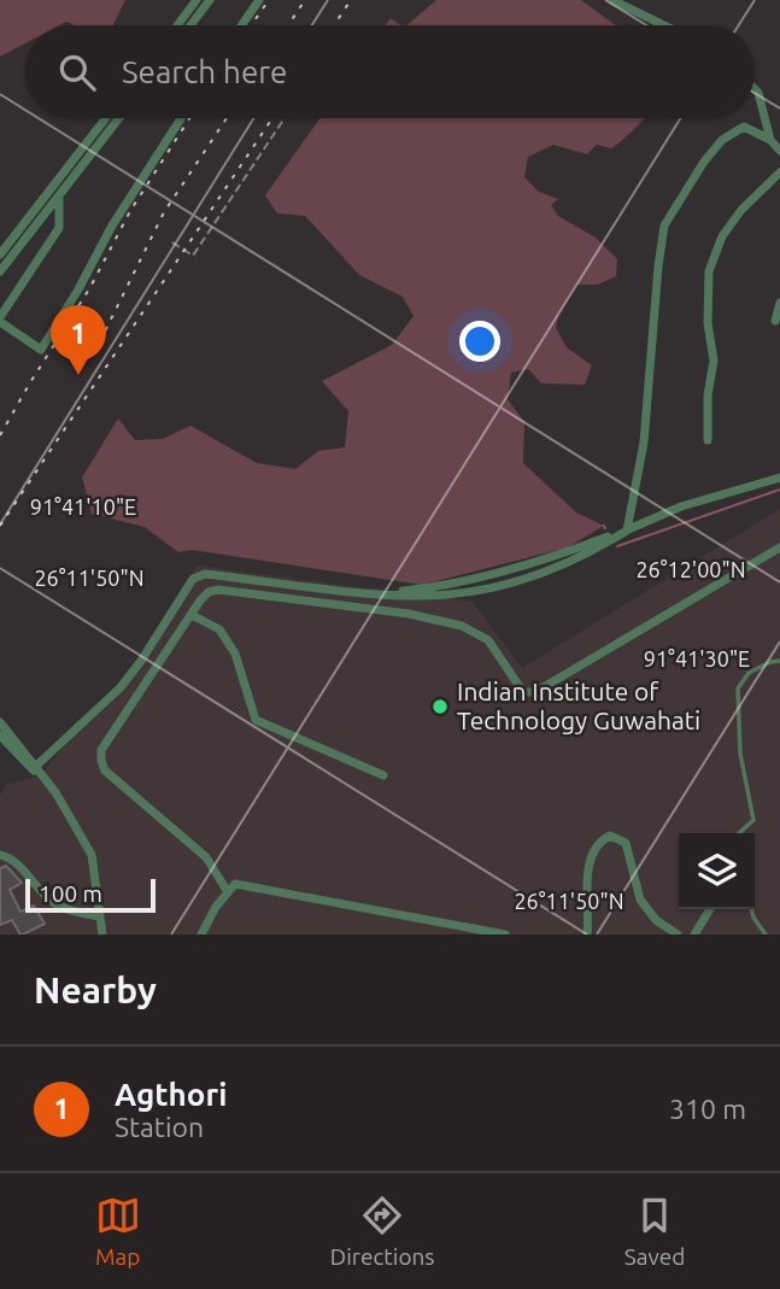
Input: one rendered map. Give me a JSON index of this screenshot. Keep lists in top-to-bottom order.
{
  "places": ["Indian Institute of Technology Guwahati"],
  "scale_bar": "100 m",
  "page": {
    "search": "Search here",
    "pins": "1",
    "scale": "100 m",
    "heading": "Nearby",
    "list": [
      {
        "mark": "1",
        "name": "Agthori",
        "note": "Station",
        "value": "310 m"
      }
    ],
    "nav": ["Map", "Directions", "Saved"]
  },
  "coordinates": [
    "91°41'10\"E",
    "26°12'00\"N",
    "26°11'50\"N",
    "91°41'30\"E"
  ]
}
